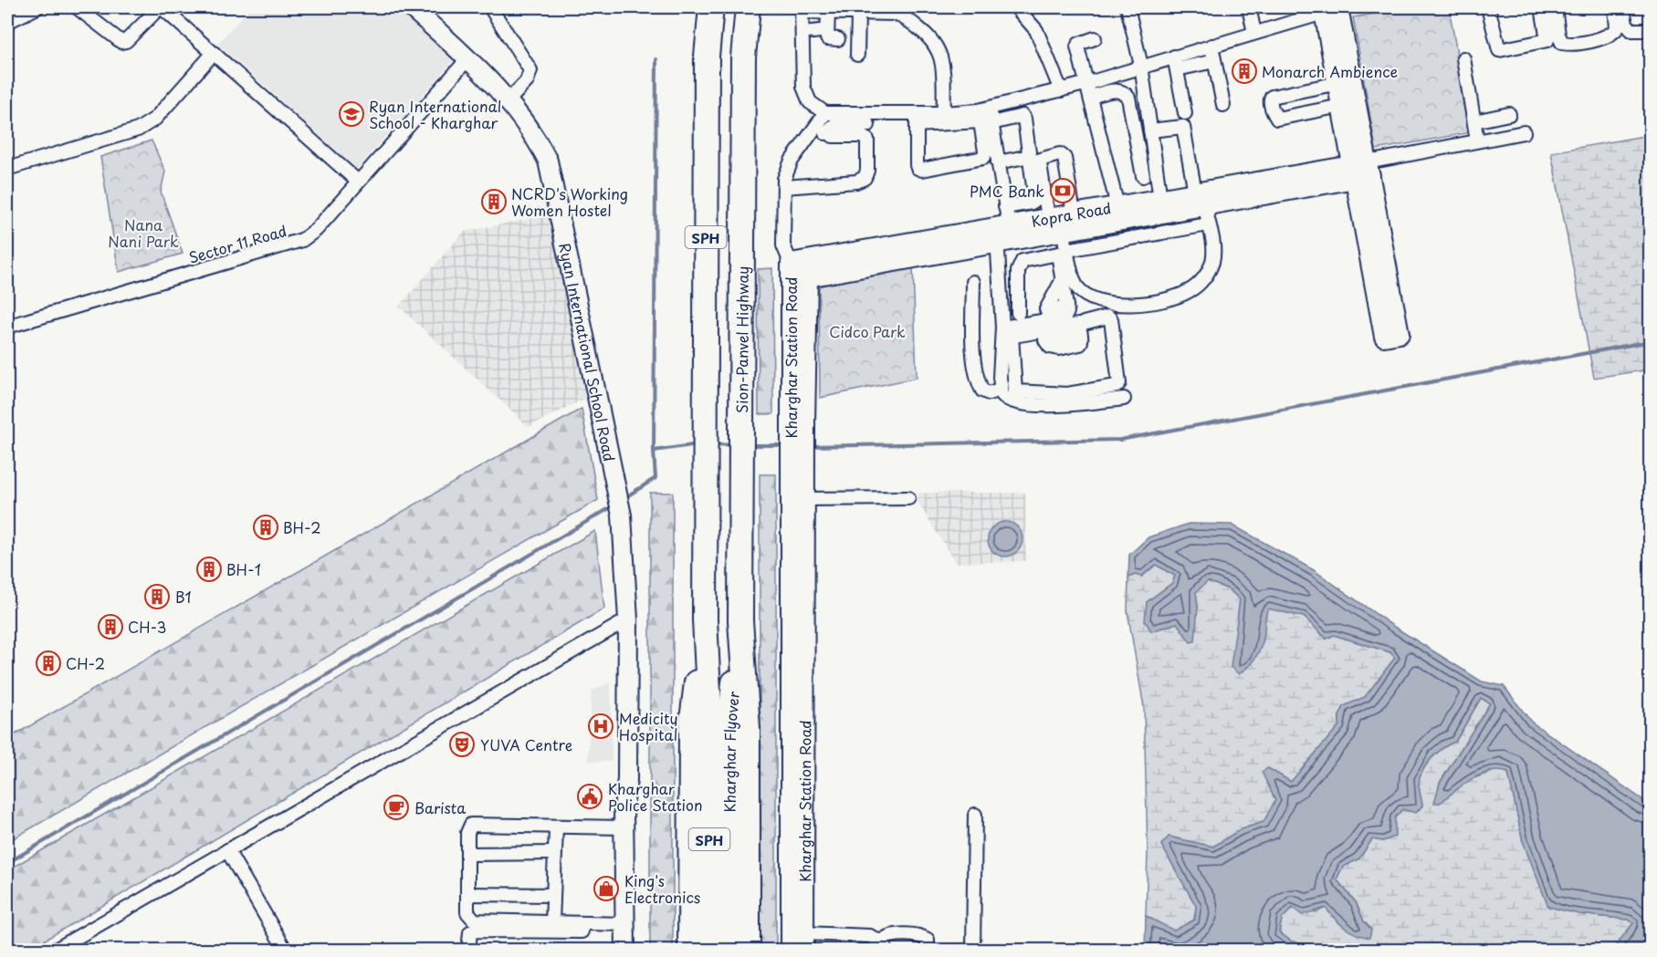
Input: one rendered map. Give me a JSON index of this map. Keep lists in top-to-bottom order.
{
  "streets": {
    "highway": ["SPH", "Sion-Panvel Highway", "Kharghar Flyover"],
    "street": [
      "Kopra Road",
      "Sector 11 Road",
      "Ryan International School Road",
      "Kharghar Station Road"
    ]
  },
  "crossings": [
    ["Kopra Road", "Kharghar Station Road"],
    ["SPH", "Sion-Panvel Highway"],
    ["SPH", "Kharghar Flyover"],
    ["Sector 11 Road", "Ryan International School Road"],
    ["Sion-Panvel Highway", "Kharghar Flyover"]
  ],
  "parks": ["Nana Nani Park", "Cidco Park"],
  "places": {
    "building": [
      "Monarch Ambience",
      "NCRD's Working Women Hostel",
      "BH-2",
      "BH-1",
      "B1",
      "CH-3",
      "CH-2"
    ],
    "school or university": ["Ryan International School - Kharghar"],
    "bank": ["PMC Bank"],
    "hospital": ["Medicity Hospital"],
    "theatre": ["YUVA Centre"],
    "public building": ["Kharghar Police Station"],
    "cafe": ["Barista"],
    "shop": ["King's Electronics"]
  }
}
